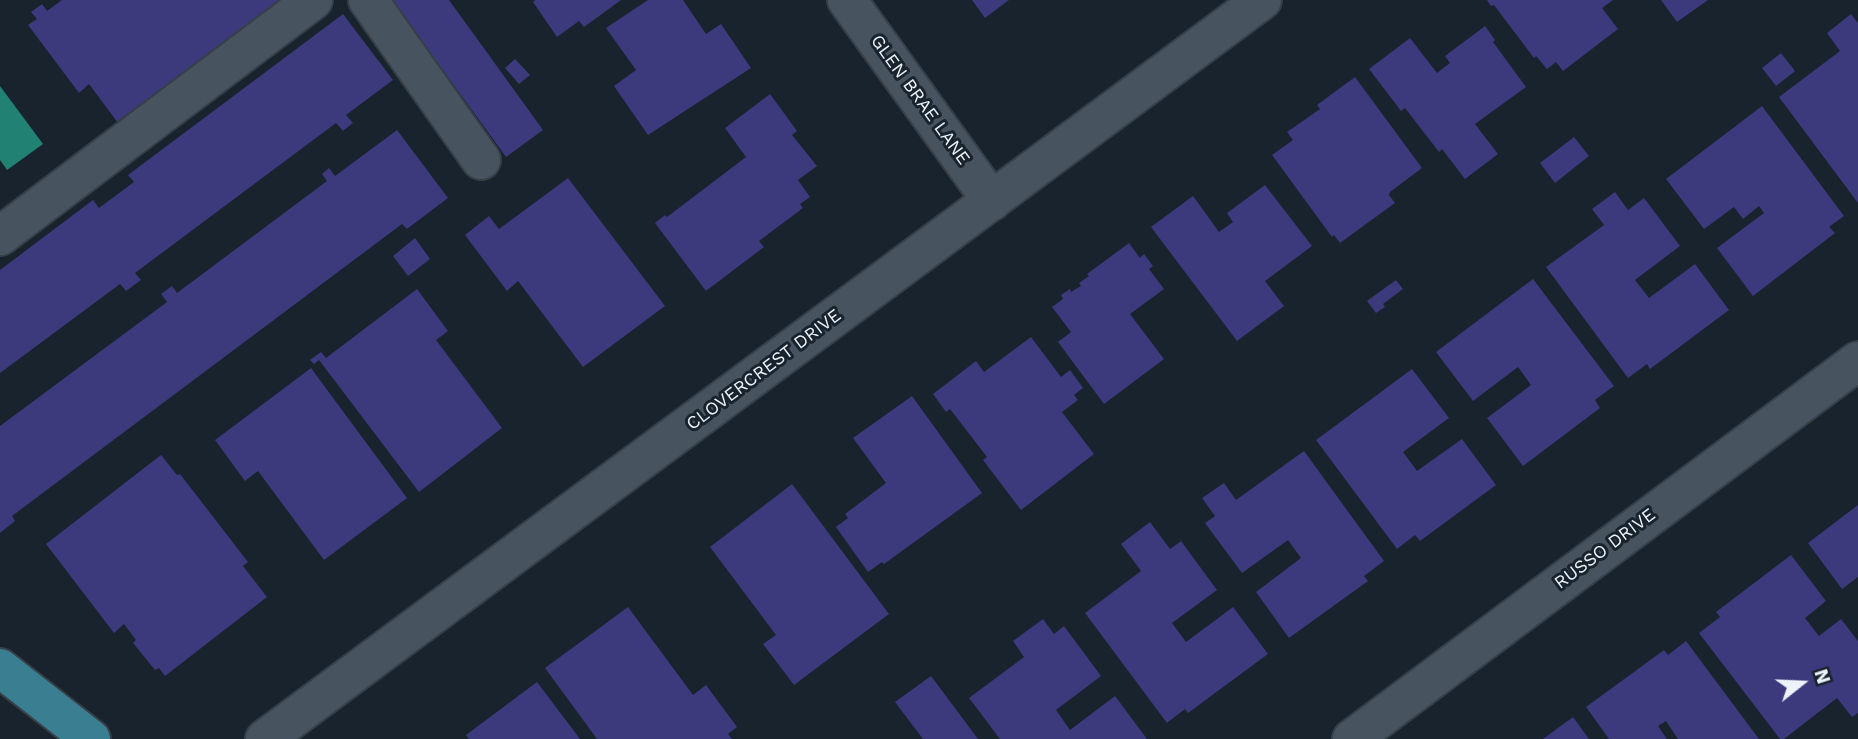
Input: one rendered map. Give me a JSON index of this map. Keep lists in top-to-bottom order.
{
  "streets": {
    "street": ["GLEN BRAE LANE", "CLOVERCREST DRIVE", "RUSSO DRIVE"]
  },
  "crossings": [
    ["GLEN BRAE LANE", "CLOVERCREST DRIVE"]
  ],
  "north": "right"
}
